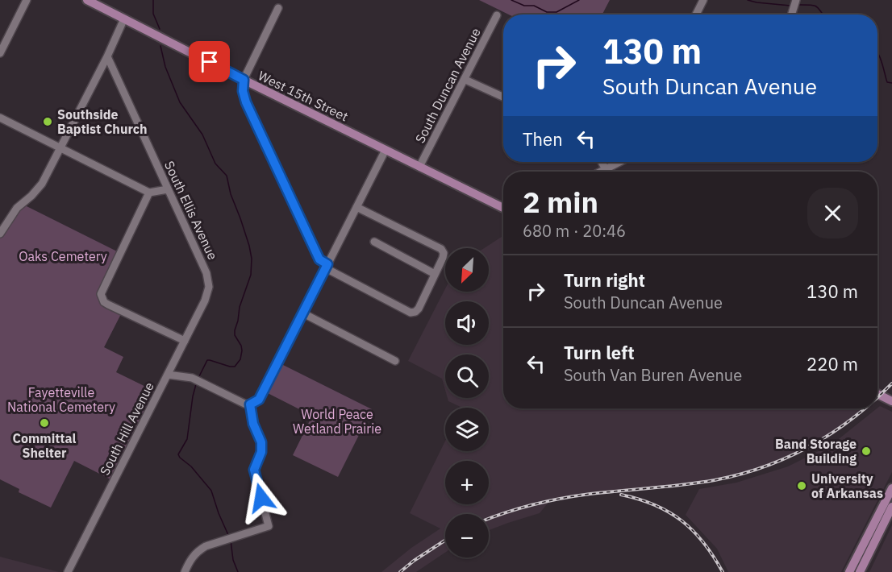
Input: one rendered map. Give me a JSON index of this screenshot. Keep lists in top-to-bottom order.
{
  "streets": {
    "main road": ["West 15th Street"],
    "street": ["South Duncan Avenue", "South Ellis Avenue", "South Hill Avenue"]
  },
  "crossings": [
    ["South Duncan Avenue", "West 15th Street"],
    ["South Ellis Avenue", "South Hill Avenue"]
  ],
  "parks": ["Oaks Cemetery", "Fayetteville National Cemetery", "World Peace Wetland Prairie"],
  "places": [
    "Southside Baptist Church",
    "Committal Shelter",
    "Band Storage Building",
    "University of Arkansas"
  ],
  "north": "bottom left",
  "page": {
    "turn": ["130 m", "South Duncan Avenue"],
    "then": "Then",
    "heading": ["2 min", "680 m · 20:46"],
    "map_buttons": ["+", "−"],
    "list": [
      {
        "name": "Turn right",
        "note": "South Duncan Avenue",
        "value": "130 m"
      },
      {
        "name": "Turn left",
        "note": "South Van Buren Avenue",
        "value": "220 m"
      }
    ]
  }
}
